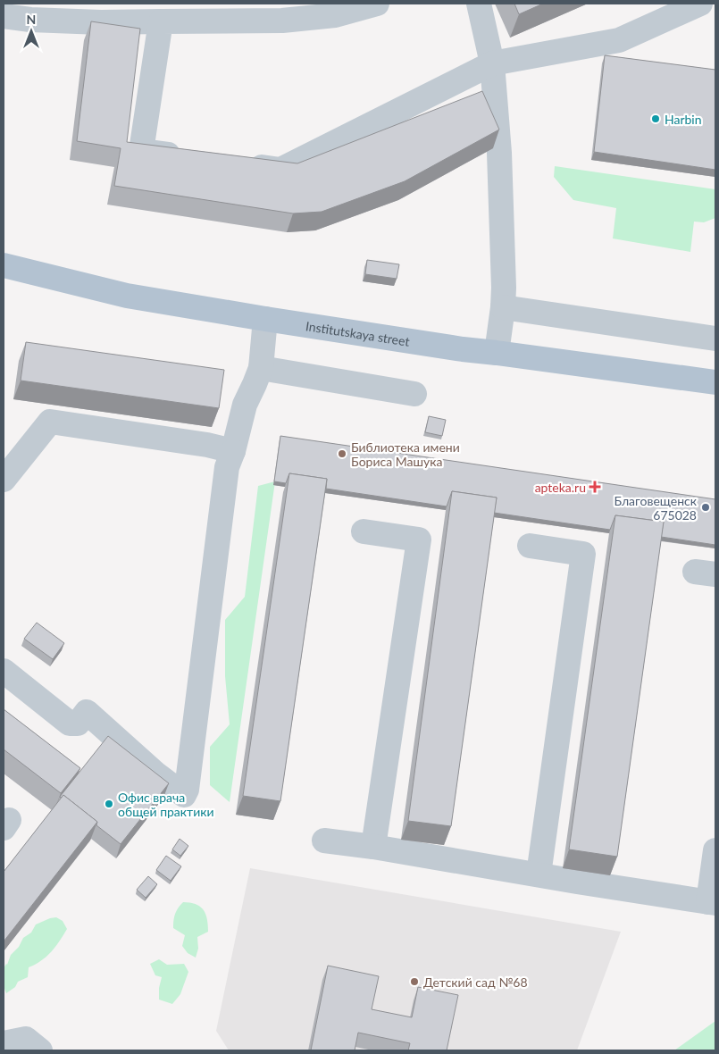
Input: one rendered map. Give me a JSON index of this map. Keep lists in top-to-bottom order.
{
  "streets": {
    "main road": ["Institutskaya street"]
  },
  "places": {
    "other": [
      "Harbin",
      "Библиотека имени Бориса Машука",
      "Благовещенск 675028",
      "Офис врача общей практики",
      "Детский сад №68"
    ],
    "health": ["apteka.ru"]
  },
  "north": "top"
}
